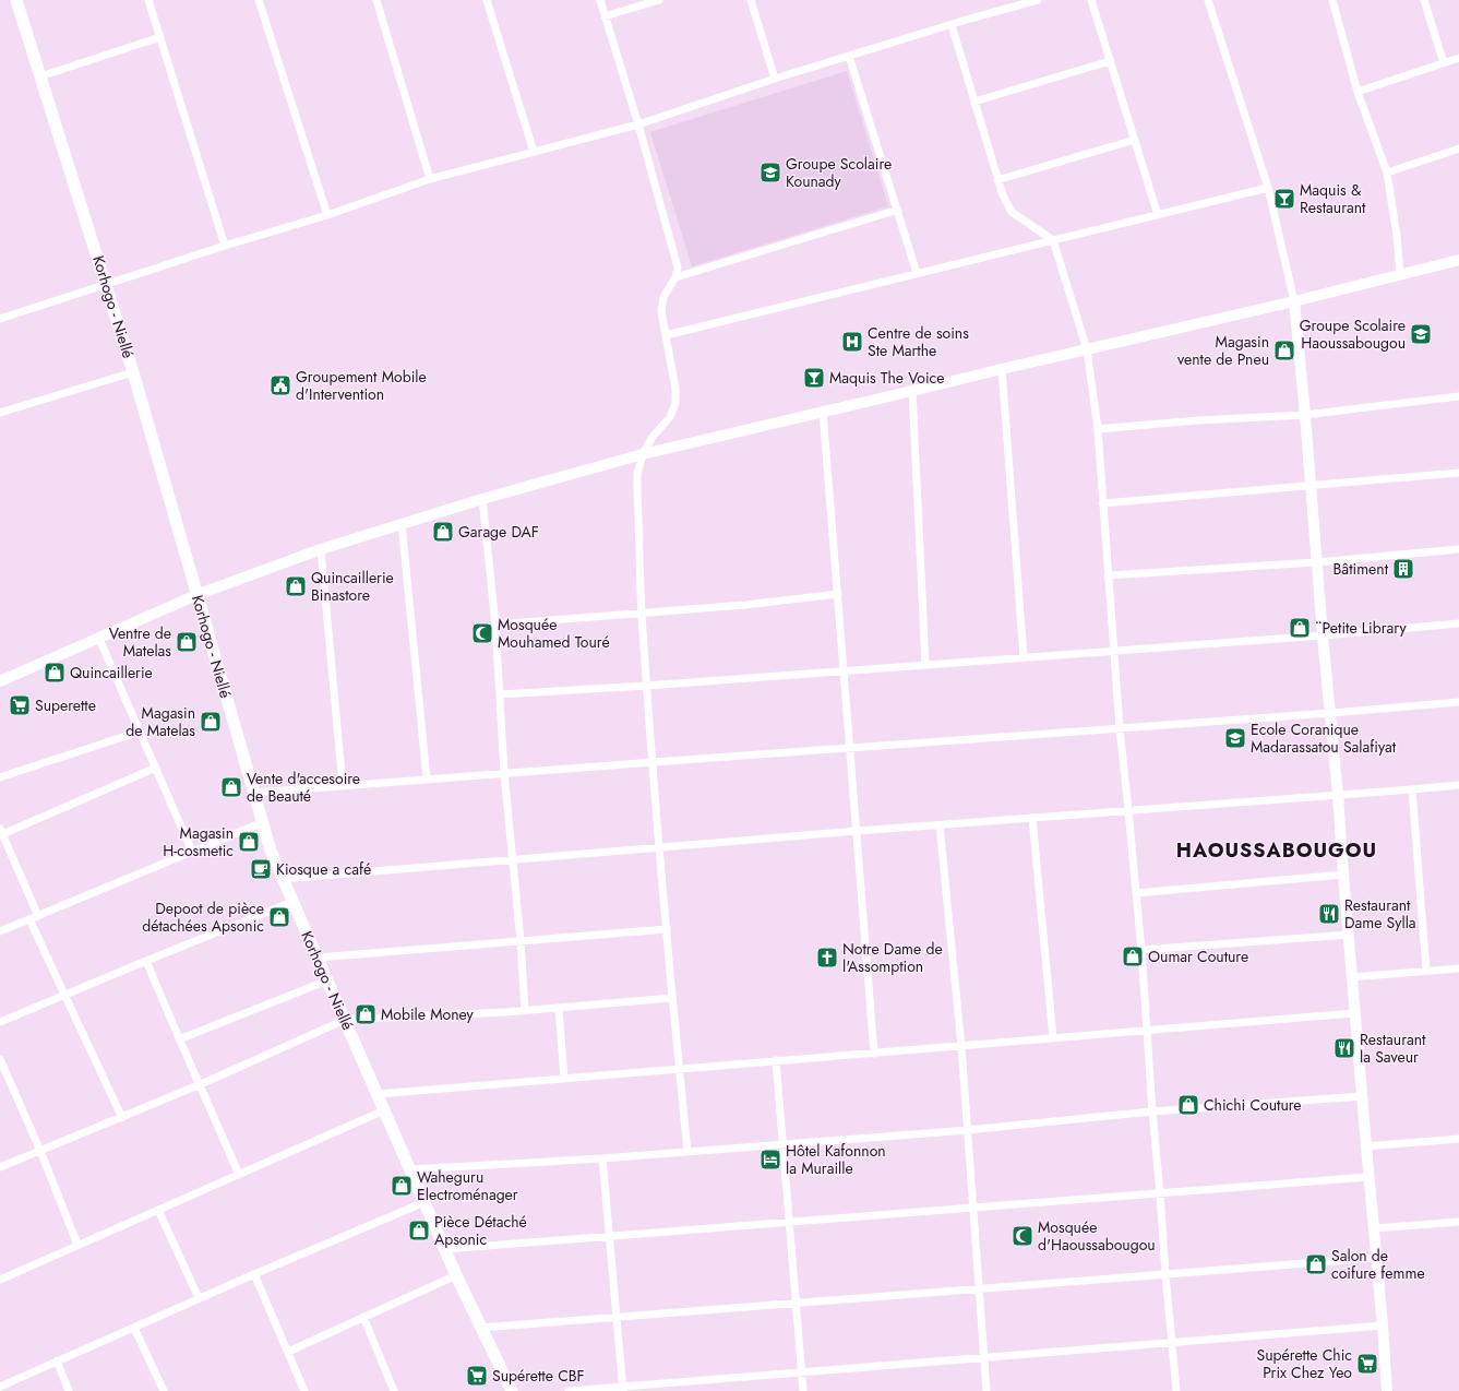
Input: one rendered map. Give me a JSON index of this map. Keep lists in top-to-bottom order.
{
  "streets": {
    "main road": ["Korhogo - Niellé"]
  },
  "districts": ["HAOUSSABOUGOU"],
  "places": {
    "school or university": ["Groupe Scolaire Kounady", "Groupe Scolaire Haoussabougou", "Ecole Coranique Madarassatou Salafiyat"],
    "bar": ["Maquis & Restaurant", "Maquis The Voice"],
    "hospital": ["Centre de soins Ste Marthe"],
    "shop": [
      "Magasin vente de Pneu",
      "Garage DAF",
      "Quincaillerie Binastore",
      "¨Petite Library",
      "Ventre de Matelas",
      "Quincaillerie",
      "Magasin de Matelas",
      "Vente d'accesoire de Beauté",
      "Magasin H-cosmetic",
      "Depoot de pièce détachées Apsonic",
      "Oumar Couture",
      "Mobile Money",
      "Chichi Couture",
      "Waheguru Electroménager",
      "Pièce Détaché Apsonic",
      "Salon de coifure femme"
    ],
    "public building": ["Groupement Mobile d'Intervention"],
    "building": ["Bâtiment"],
    "mosque": ["Mosquée Mouhamed Touré", "Mosquée d'Haoussabougou"],
    "supermarket": ["Superette", "Supérette Chic Prix Chez Yeo", "Supérette CBF"],
    "cafe": ["Kiosque a café"],
    "restaurant": ["Restaurant Dame Sylla", "Restaurant la Saveur"],
    "church": ["Notre Dame de l'Assomption"],
    "hotel": ["Hôtel Kafonnon la Muraille"]
  }
}
